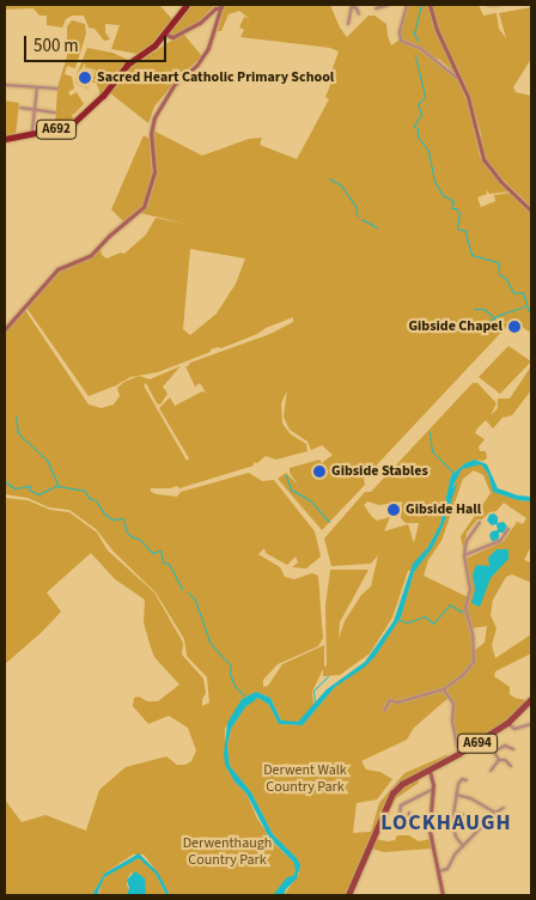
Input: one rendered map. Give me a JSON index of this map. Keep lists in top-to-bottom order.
{
  "streets": {
    "highway": ["A692"],
    "main road": ["A694"]
  },
  "districts": ["LOCKHAUGH"],
  "parks": ["Derwent Walk Country Park", "Derwenthaugh Country Park"],
  "places": [
    "Sacred Heart Catholic Primary School",
    "Gibside Chapel",
    "Gibside Stables",
    "Gibside Hall"
  ],
  "scale_bar": "500 m"
}
